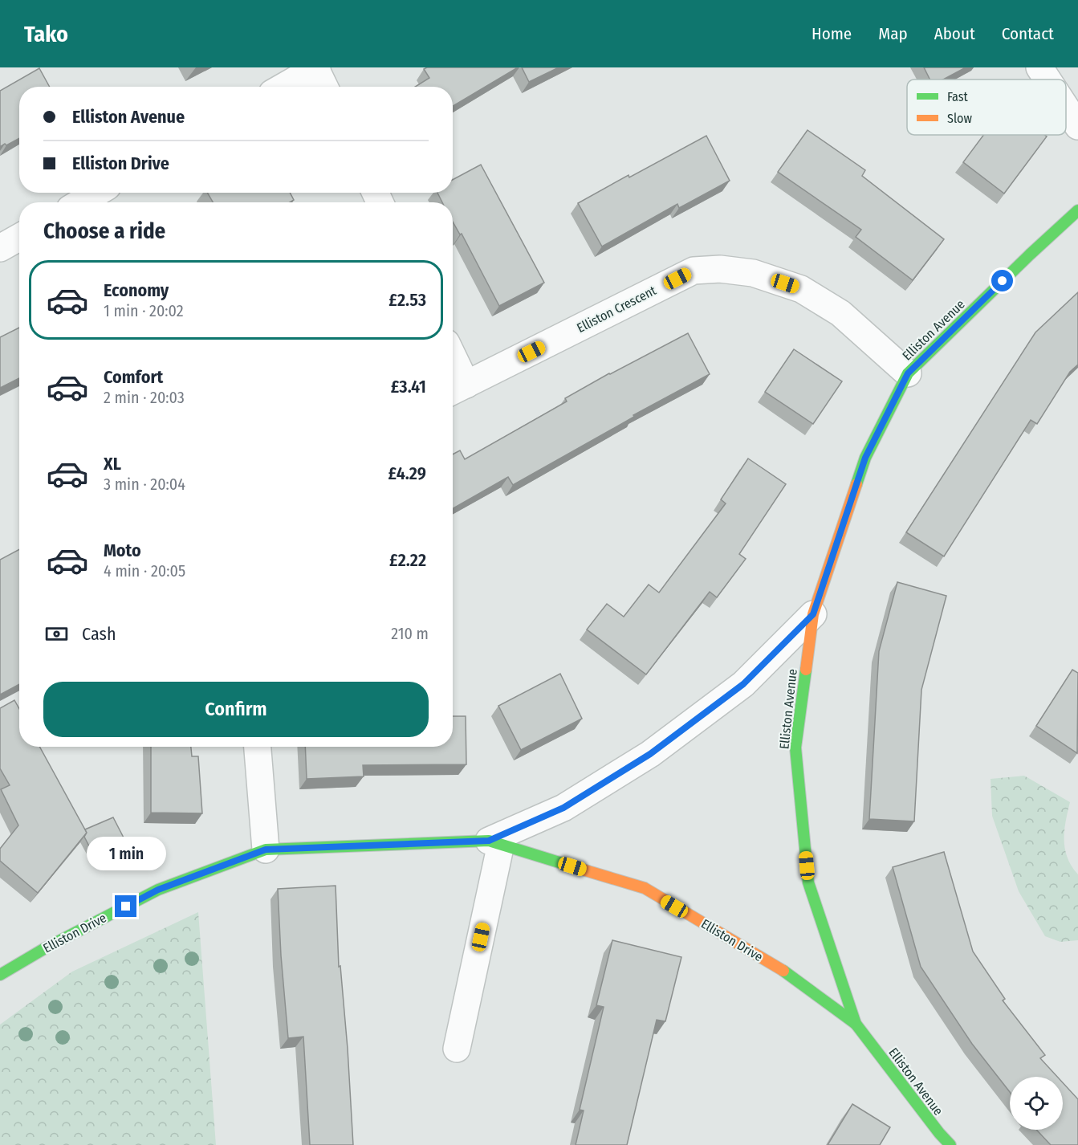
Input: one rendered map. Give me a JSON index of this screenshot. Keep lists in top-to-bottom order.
{
  "streets": {
    "street": ["Elliston Crescent", "Elliston Avenue", "Elliston Drive"]
  },
  "crossings": [
    ["Elliston Crescent", "Elliston Avenue"],
    ["Elliston Avenue", "Elliston Drive"]
  ],
  "legend": ["Fast", "Slow"],
  "page": {
    "header": "Tako",
    "nav": [
      "Home",
      "Map",
      "About",
      "Contact"
    ],
    "banner": ["Elliston Avenue", "Elliston Drive"],
    "heading": "Choose a ride",
    "list": [
      {
        "name": "Economy",
        "note": "1 min · 20:02",
        "value": "£2.53"
      },
      {
        "name": "Comfort",
        "note": "2 min · 20:03",
        "value": "£3.41"
      },
      {
        "name": "XL",
        "note": "3 min · 20:04",
        "value": "£4.29"
      },
      {
        "name": "Moto",
        "note": "4 min · 20:05",
        "value": "£2.22"
      }
    ],
    "pay": ["Cash", "210 m"],
    "buttons": "Confirm",
    "bubble": "1 min"
  }
}
